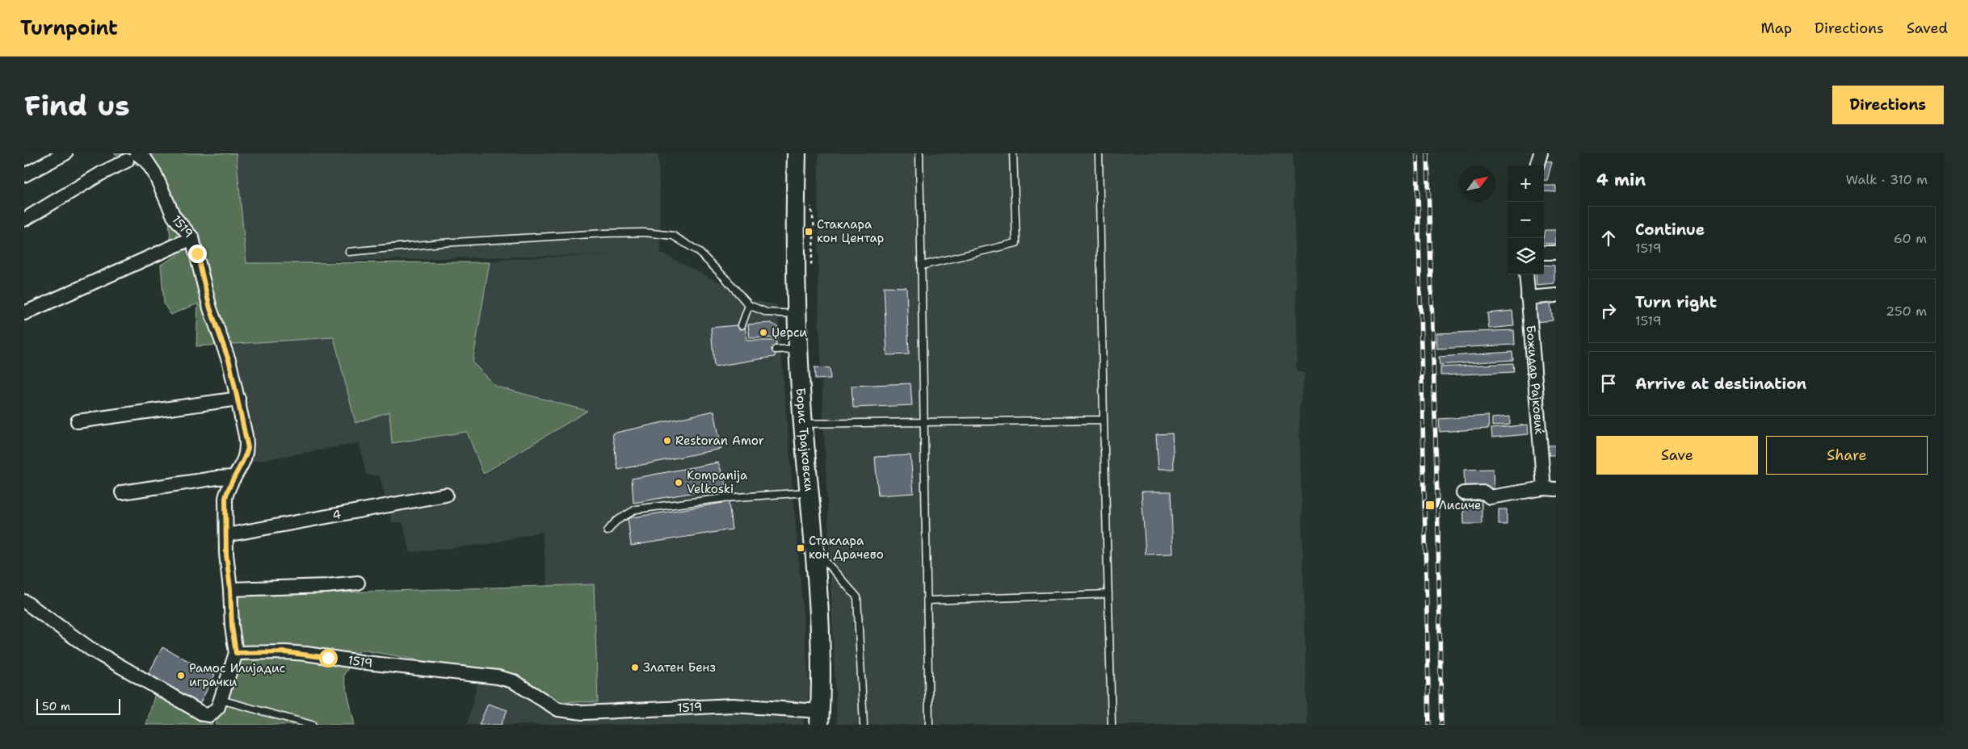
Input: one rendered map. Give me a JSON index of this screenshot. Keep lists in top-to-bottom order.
{
  "streets": {
    "main road": ["Борис Трајковски"],
    "street": ["1519", "Божидар Рајковиќ", "4"]
  },
  "crossings": [
    ["1519", "Борис Трајковски"],
    ["1519", "4"]
  ],
  "places": {
    "transit": ["Стаклара кон Центар", "Лисиче", "Стаклара кон Драчево"],
    "other": [
      "Џерси",
      "Restoran Amor",
      "Kompanija Velkoski",
      "Златен Бенз",
      "Рамос Илијадис играчки"
    ]
  },
  "scale_bar": "50 m",
  "north": "top right",
  "page": {
    "header": "Turnpoint",
    "nav": ["Map", "Directions", "Saved"],
    "buttons": [
      "Directions",
      ["Save", "Share"]
    ],
    "title": "Find us",
    "heading": ["4 min", "Walk · 310 m"],
    "map_buttons": ["+", "−"],
    "list": [
      ["Continue", "1519", "60 m"],
      ["Turn right", "1519", "250 m"],
      "Arrive at destination"
    ],
    "scale": "50 m"
  }
}
